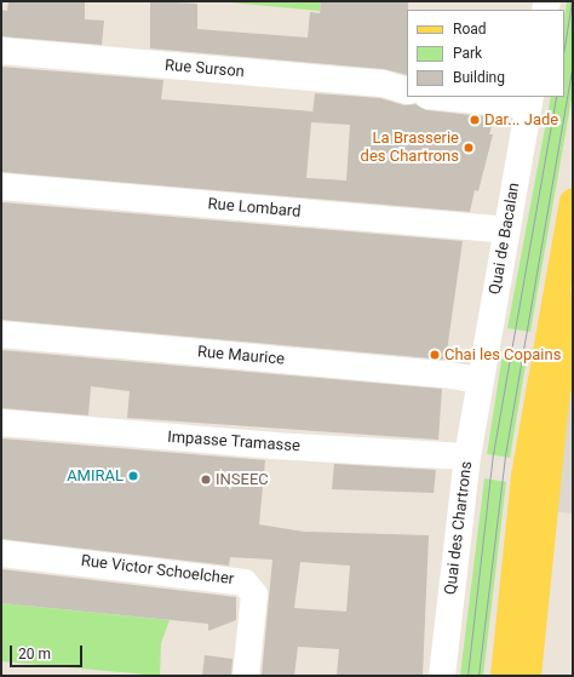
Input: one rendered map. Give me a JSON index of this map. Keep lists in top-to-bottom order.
{
  "streets": {
    "street": [
      "Rue Surson",
      "Rue Lombard",
      "Quai de Bacalan",
      "Rue Maurice",
      "Impasse Tramasse",
      "Quai des Chartrons",
      "Rue Victor Schoelcher"
    ]
  },
  "crossings": [
    ["Rue Lombard", "Quai de Bacalan"],
    ["Quai de Bacalan", "Rue Maurice"],
    ["Quai de Bacalan", "Quai des Chartrons"],
    ["Rue Maurice", "Quai des Chartrons"],
    ["Impasse Tramasse", "Quai des Chartrons"]
  ],
  "places": [
    "Dar... Jade",
    "La Brasserie des Chartrons",
    "Chai les Copains",
    "AMIRAL",
    "INSEEC"
  ],
  "legend": ["Road", "Park", "Building"],
  "scale_bar": "20 m"
}
